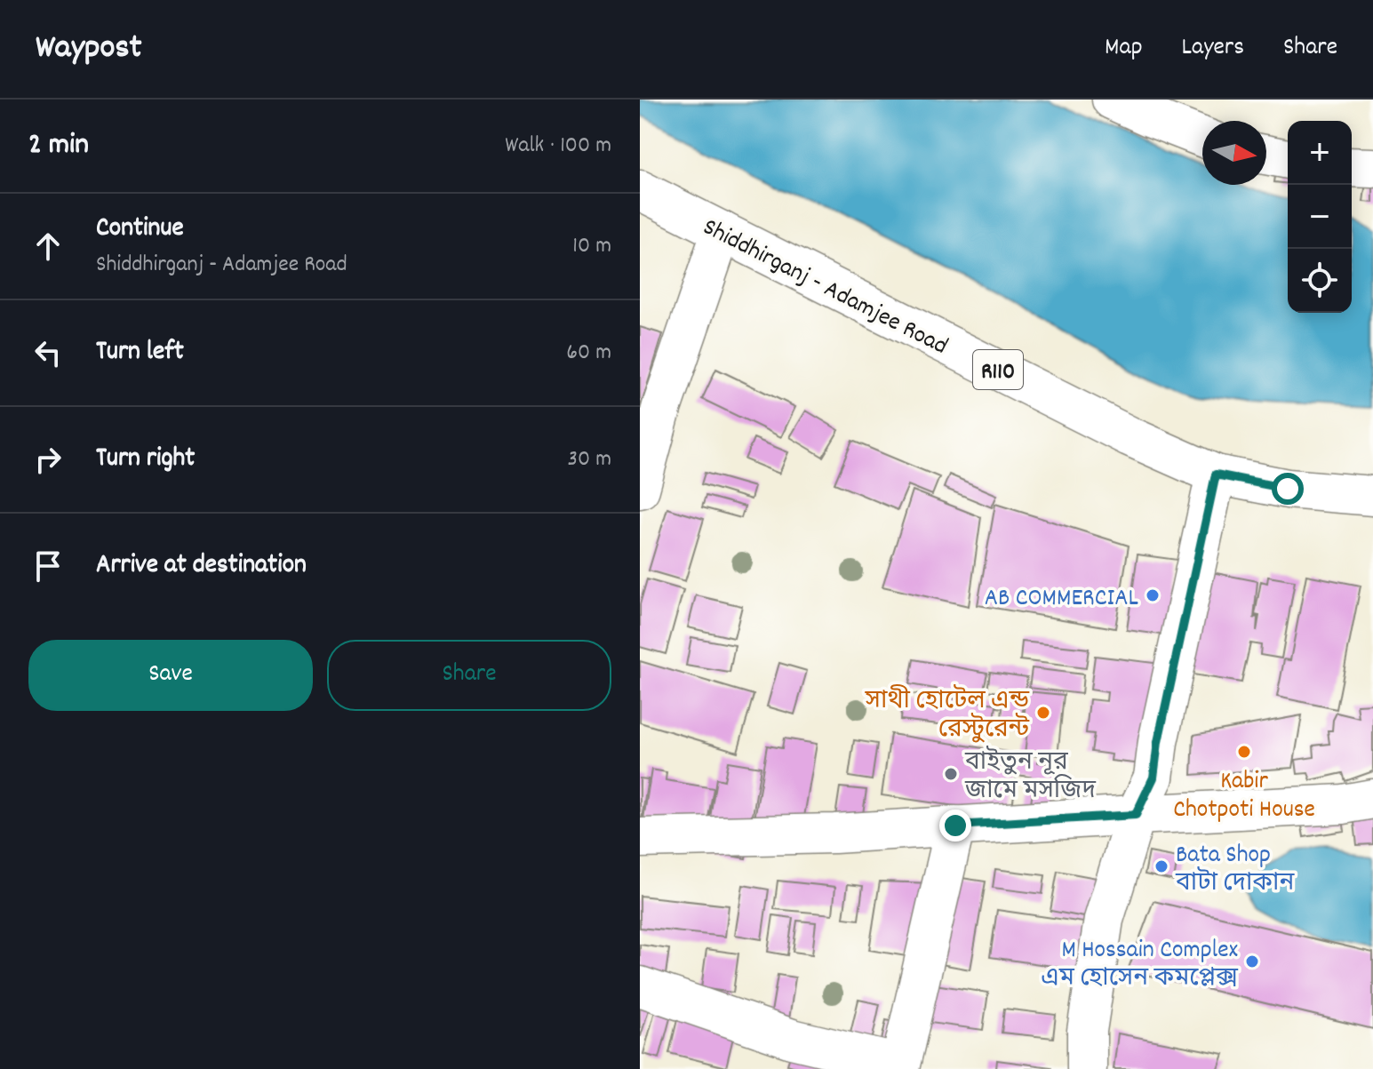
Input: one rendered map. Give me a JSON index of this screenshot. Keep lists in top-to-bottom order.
{
  "streets": {
    "street": ["Shiddhirganj - Adamjee Road", "R110"]
  },
  "places": [
    "AB COMMERCIAL",
    "সাথী হোটেল এন্ড রেস্টুরেন্ট",
    "Kabir Chotpoti House",
    "বাইতুন নূর জামে মসজিদ",
    "Bata Shop বাটা দোকান",
    "M Hossain Complex এম হোসেন কমপ্লেক্স"
  ],
  "north": "right",
  "page": {
    "header": "Waypost",
    "nav": ["Map", "Layers", "Share"],
    "heading": ["2 min", "Walk · 100 m"],
    "map_buttons": ["+", "−"],
    "list": [
      ["Continue", "Shiddhirganj - Adamjee Road", "10 m"],
      ["Turn left", "60 m"],
      ["Turn right", "30 m"],
      "Arrive at destination"
    ],
    "buttons": ["Save", "Share"]
  }
}
